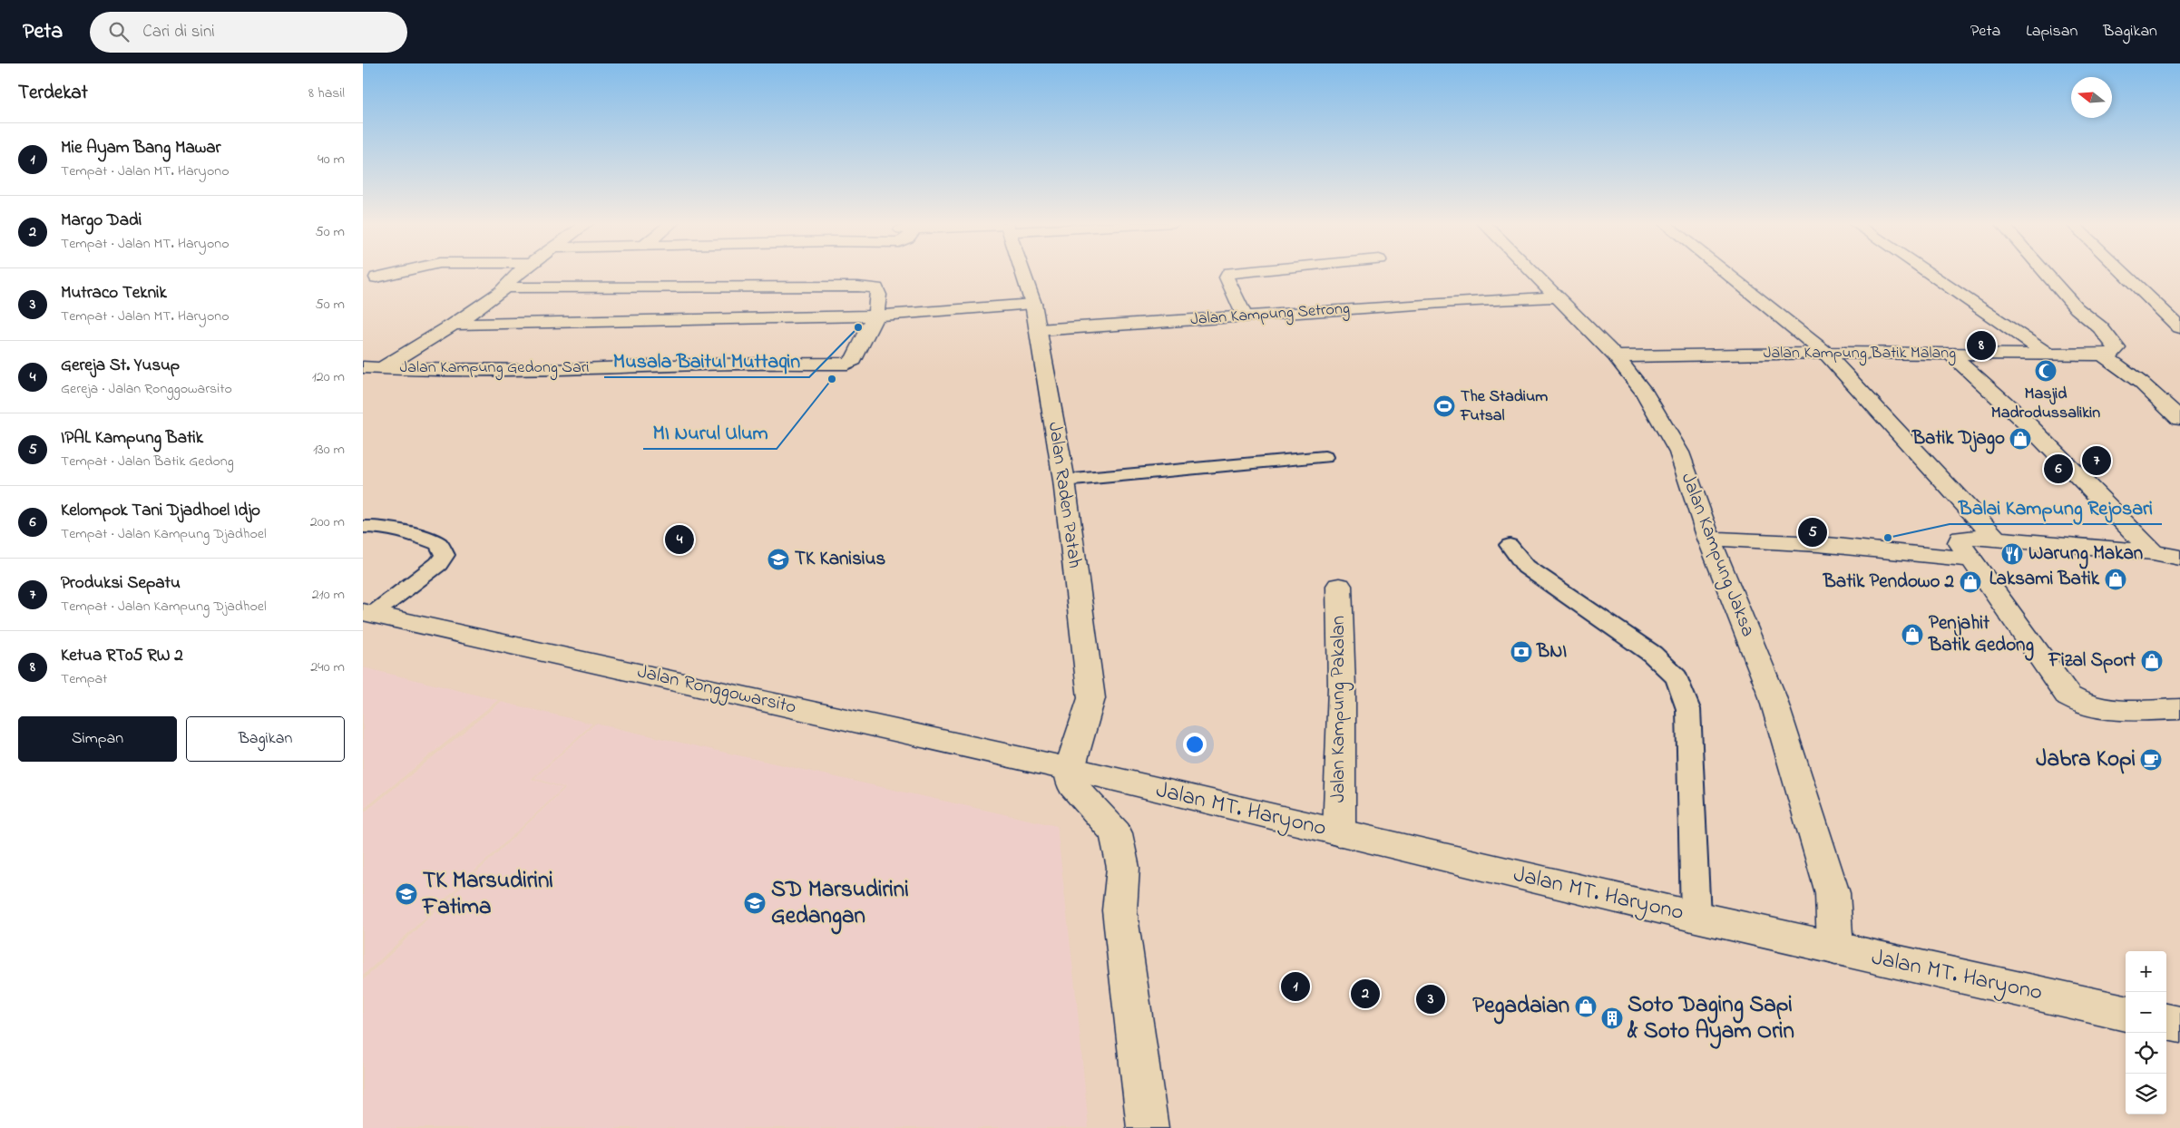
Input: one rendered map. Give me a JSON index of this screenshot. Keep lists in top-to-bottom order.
{
  "streets": {
    "main road": [
      "Jalan Kampung Setrong",
      "Jalan Kampung Batik Malang",
      "Jalan Kampung Gedong Sari",
      "Jalan Raden Patah",
      "Jalan Kampung Jaksa",
      "Jalan Ronggowarsito",
      "Jalan Kampung Pakalan",
      "Jalan MT. Haryono"
    ]
  },
  "crossings": [
    ["Jalan Kampung Setrong", "Jalan Raden Patah"],
    ["Jalan Kampung Setrong", "Jalan Kampung Jaksa"],
    ["Jalan Kampung Batik Malang", "Jalan Kampung Jaksa"],
    ["Jalan Raden Patah", "Jalan Ronggowarsito"],
    ["Jalan Raden Patah", "Jalan MT. Haryono"],
    ["Jalan Kampung Jaksa", "Jalan MT. Haryono"],
    ["Jalan Ronggowarsito", "Jalan MT. Haryono"],
    ["Jalan Kampung Pakalan", "Jalan MT. Haryono"]
  ],
  "places": {
    "other": ["Musala Baitul Muttaqin", "MI Nurul Ulum", "Balai Kampung Rejosari"],
    "mosque": ["Masjid Madrodussalikin"],
    "sports": ["The Stadium Futsal"],
    "shop": [
      "Batik Djago",
      "Laksami Batik",
      "Batik Pendowo 2",
      "Penjahit Batik Gedong",
      "Fizal Sport",
      "Pegadaian"
    ],
    "restaurant": ["Warung Makan"],
    "school or university": ["TK Kanisius", "TK Marsudirini Fatima", "SD Marsudirini Gedangan"],
    "bank": ["BNI"],
    "cafe": ["Jabra Kopi"],
    "building": ["Soto Daging Sapi & Soto Ayam Orin"]
  },
  "north": "left",
  "page": {
    "header": "Peta",
    "search": "Cari di sini",
    "nav": ["Peta", "Lapisan", "Bagikan"],
    "heading": ["Terdekat", "8 hasil"],
    "list": [
      {
        "mark": "1",
        "name": "Mie Ayam Bang Mawar",
        "note": "Tempat · Jalan MT. Haryono",
        "value": "40 m"
      },
      {
        "mark": "2",
        "name": "Margo Dadi",
        "note": "Tempat · Jalan MT. Haryono",
        "value": "50 m"
      },
      {
        "mark": "3",
        "name": "Mutraco Teknik",
        "note": "Tempat · Jalan MT. Haryono",
        "value": "50 m"
      },
      {
        "mark": "4",
        "name": "Gereja St. Yusup",
        "note": "Gereja · Jalan Ronggowarsito",
        "value": "120 m"
      },
      {
        "mark": "5",
        "name": "IPAL Kampung Batik",
        "note": "Tempat · Jalan Batik Gedong",
        "value": "130 m"
      },
      {
        "mark": "6",
        "name": "Kelompok Tani Djadhoel Idjo",
        "note": "Tempat · Jalan Kampung Djadhoel",
        "value": "200 m"
      },
      {
        "mark": "7",
        "name": "Produksi Sepatu",
        "note": "Tempat · Jalan Kampung Djadhoel",
        "value": "210 m"
      },
      {
        "mark": "8",
        "name": "Ketua RT05 RW 2",
        "note": "Tempat",
        "value": "240 m"
      }
    ],
    "pins": [
      "8",
      "7",
      "6",
      "5",
      "4",
      "1",
      "2",
      "3"
    ],
    "buttons": ["Simpan", "Bagikan"],
    "map_buttons": ["+", "−"]
  }
}
